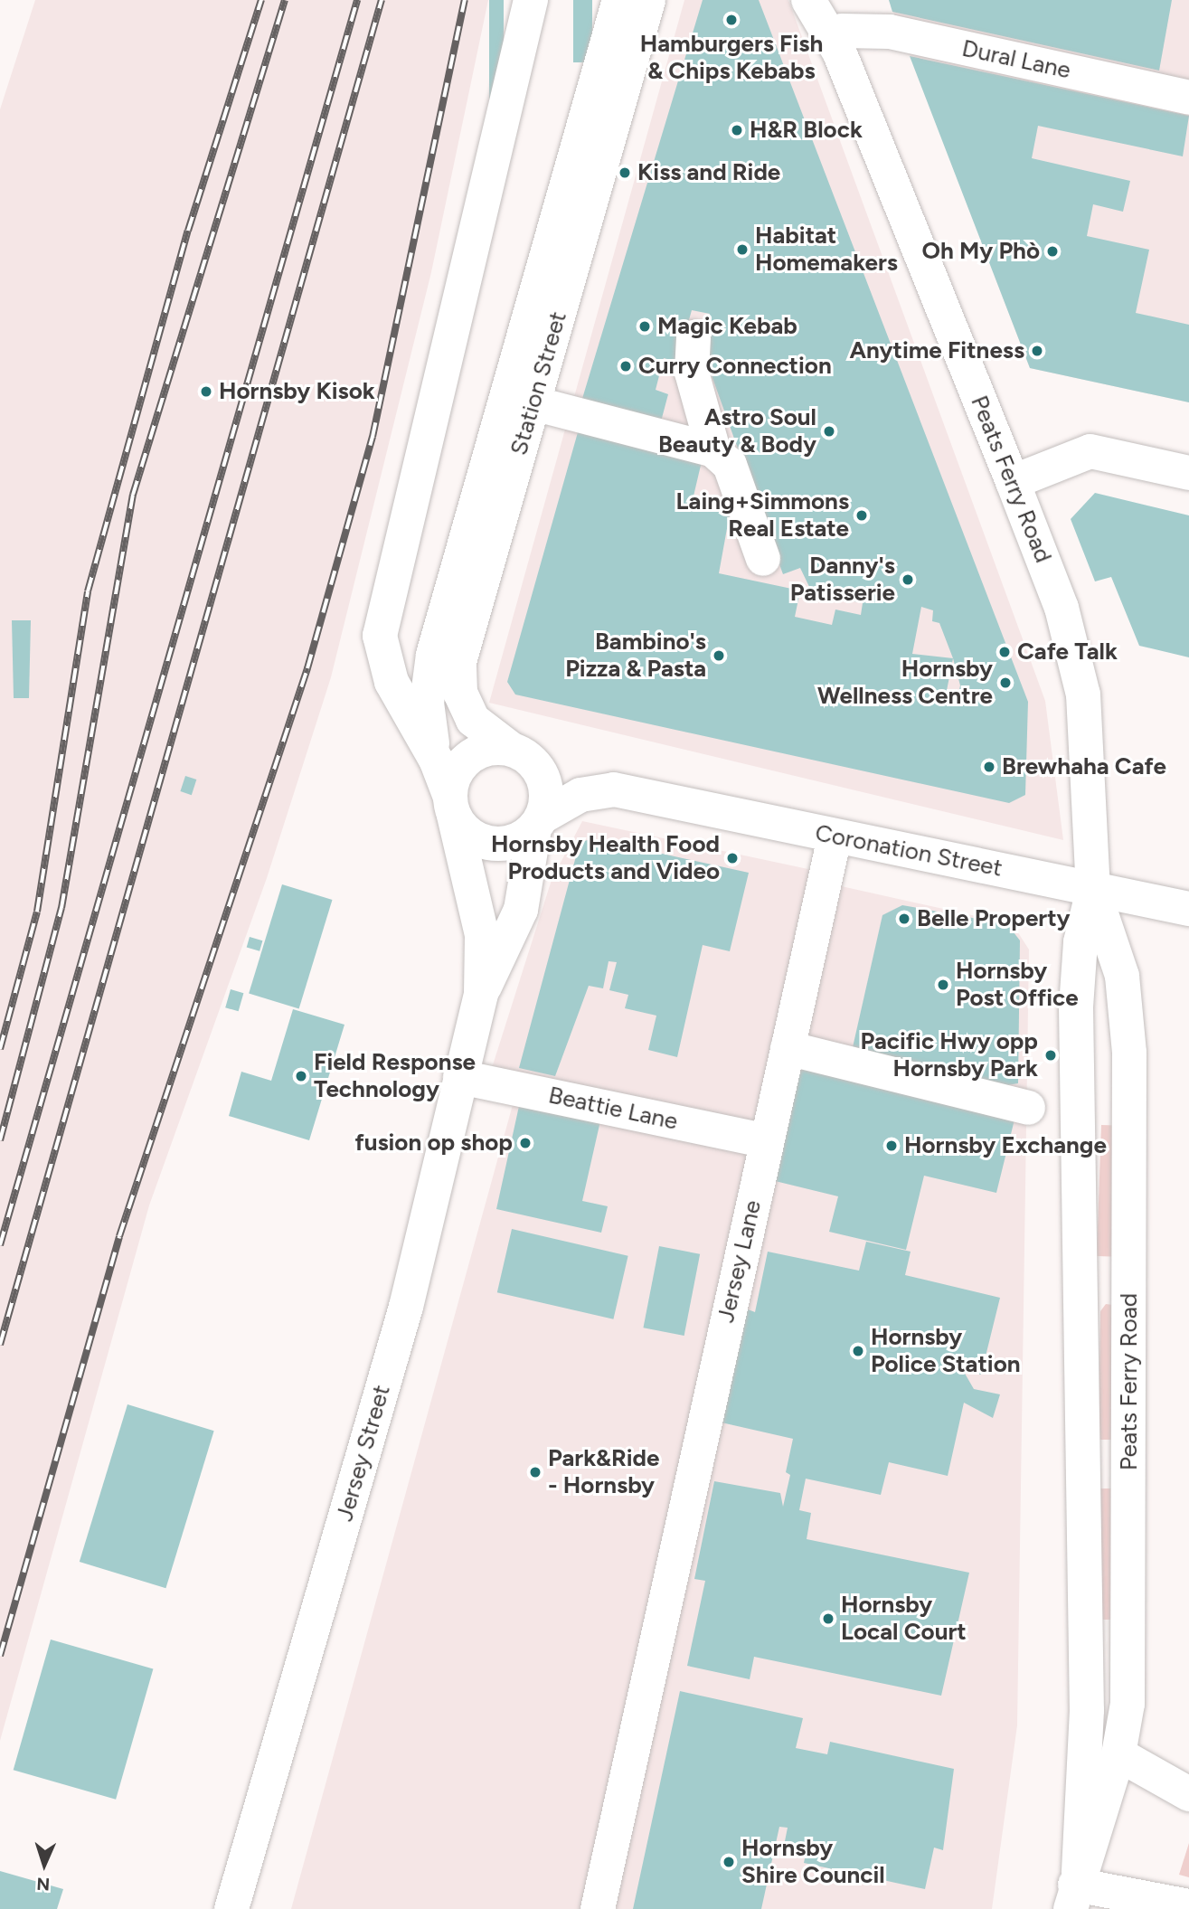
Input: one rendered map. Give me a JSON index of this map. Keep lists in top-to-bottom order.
{
  "streets": {
    "street": [
      "Dural Lane",
      "Station Street",
      "Peats Ferry Road",
      "Coronation Street",
      "Beattie Lane",
      "Jersey Lane",
      "Jersey Street"
    ]
  },
  "crossings": [
    ["Dural Lane", "Peats Ferry Road"],
    ["Station Street", "Coronation Street"],
    ["Station Street", "Jersey Street"],
    ["Peats Ferry Road", "Coronation Street"],
    ["Coronation Street", "Jersey Lane"],
    ["Coronation Street", "Jersey Street"],
    ["Beattie Lane", "Jersey Lane"],
    ["Beattie Lane", "Jersey Street"]
  ],
  "places": [
    "Hamburgers Fish & Chips Kebabs",
    "H&R Block",
    "Kiss and Ride",
    "Habitat Homemakers",
    "Oh My Phò",
    "Magic Kebab",
    "Anytime Fitness",
    "Curry Connection",
    "Hornsby Kisok",
    "Astro Soul Beauty & Body",
    "Laing+Simmons Real Estate",
    "Danny's Patisserie",
    "Cafe Talk",
    "Bambino's Pizza & Pasta",
    "Hornsby Wellness Centre",
    "Brewhaha Cafe",
    "Hornsby Health Food Products and Video",
    "Belle Property",
    "Hornsby Post Office",
    "Pacific Hwy opp Hornsby Park",
    "Field Response Technology",
    "fusion op shop",
    "Hornsby Exchange",
    "Hornsby Police Station",
    "Park&Ride - Hornsby",
    "Hornsby Local Court",
    "Hornsby Shire Council"
  ],
  "north": "bottom"
}
